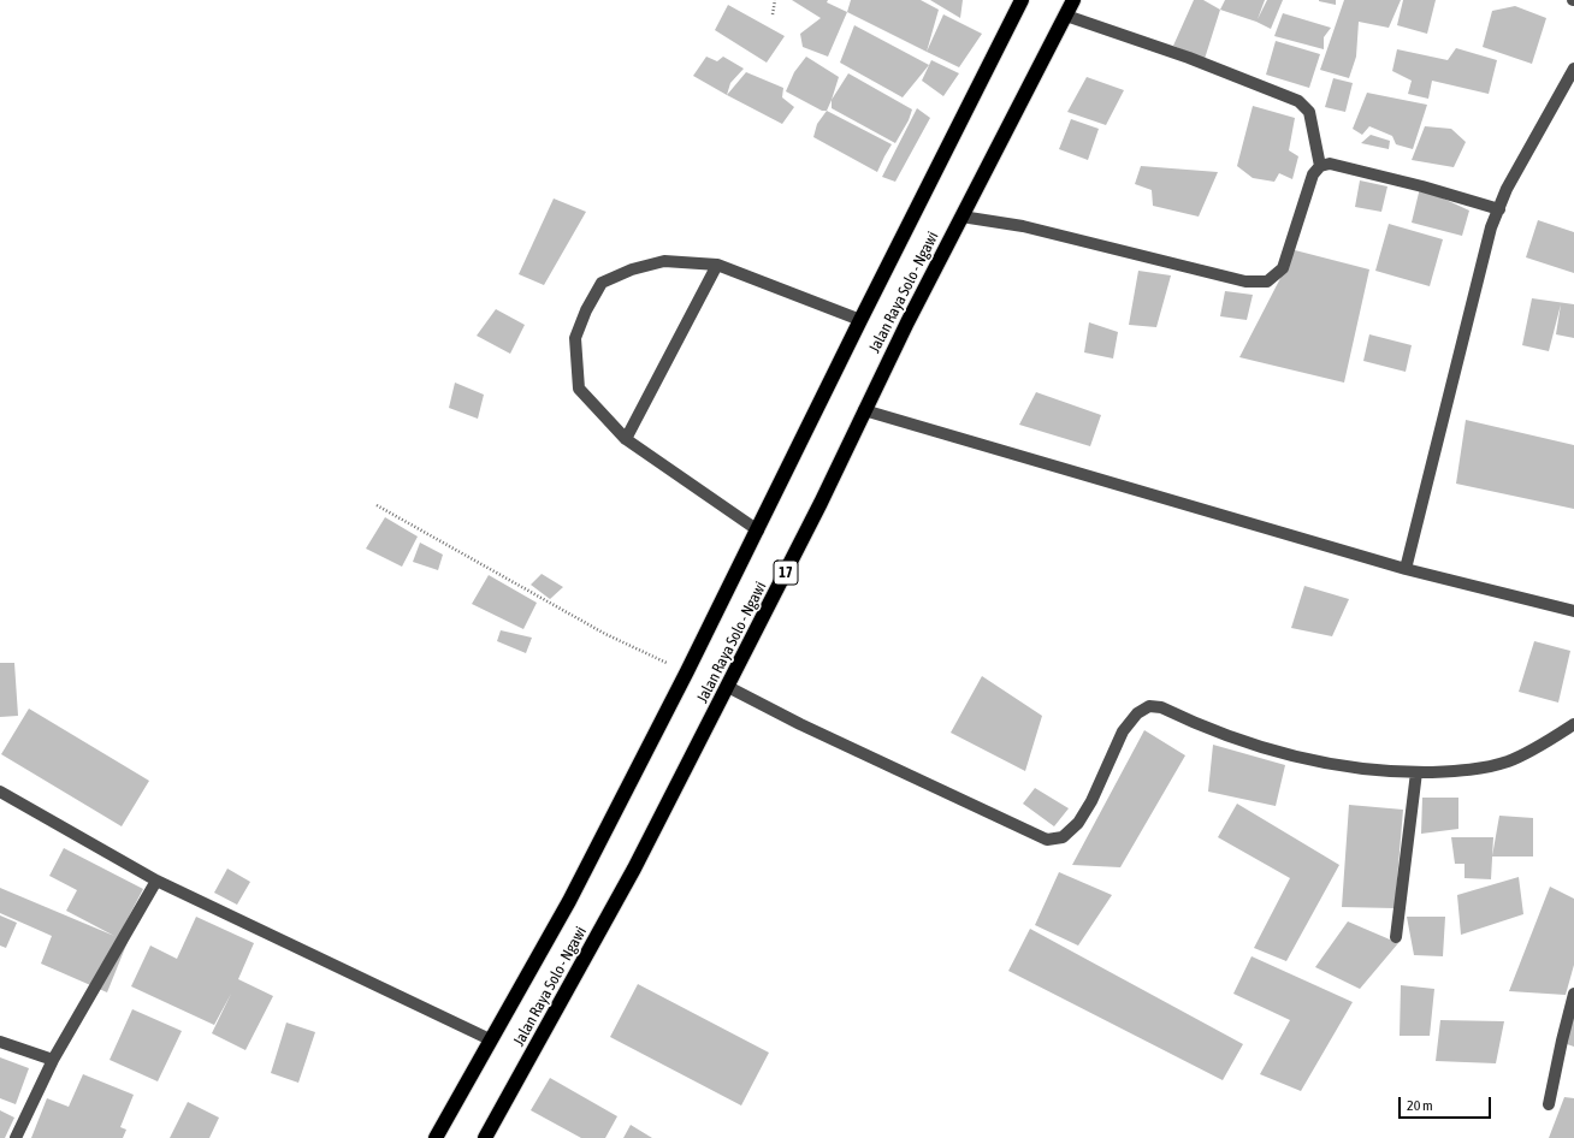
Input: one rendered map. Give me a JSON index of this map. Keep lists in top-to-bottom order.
{
  "streets": {
    "highway": ["Jalan Raya Solo - Ngawi", "17"]
  },
  "scale_bar": "20 m"
}
